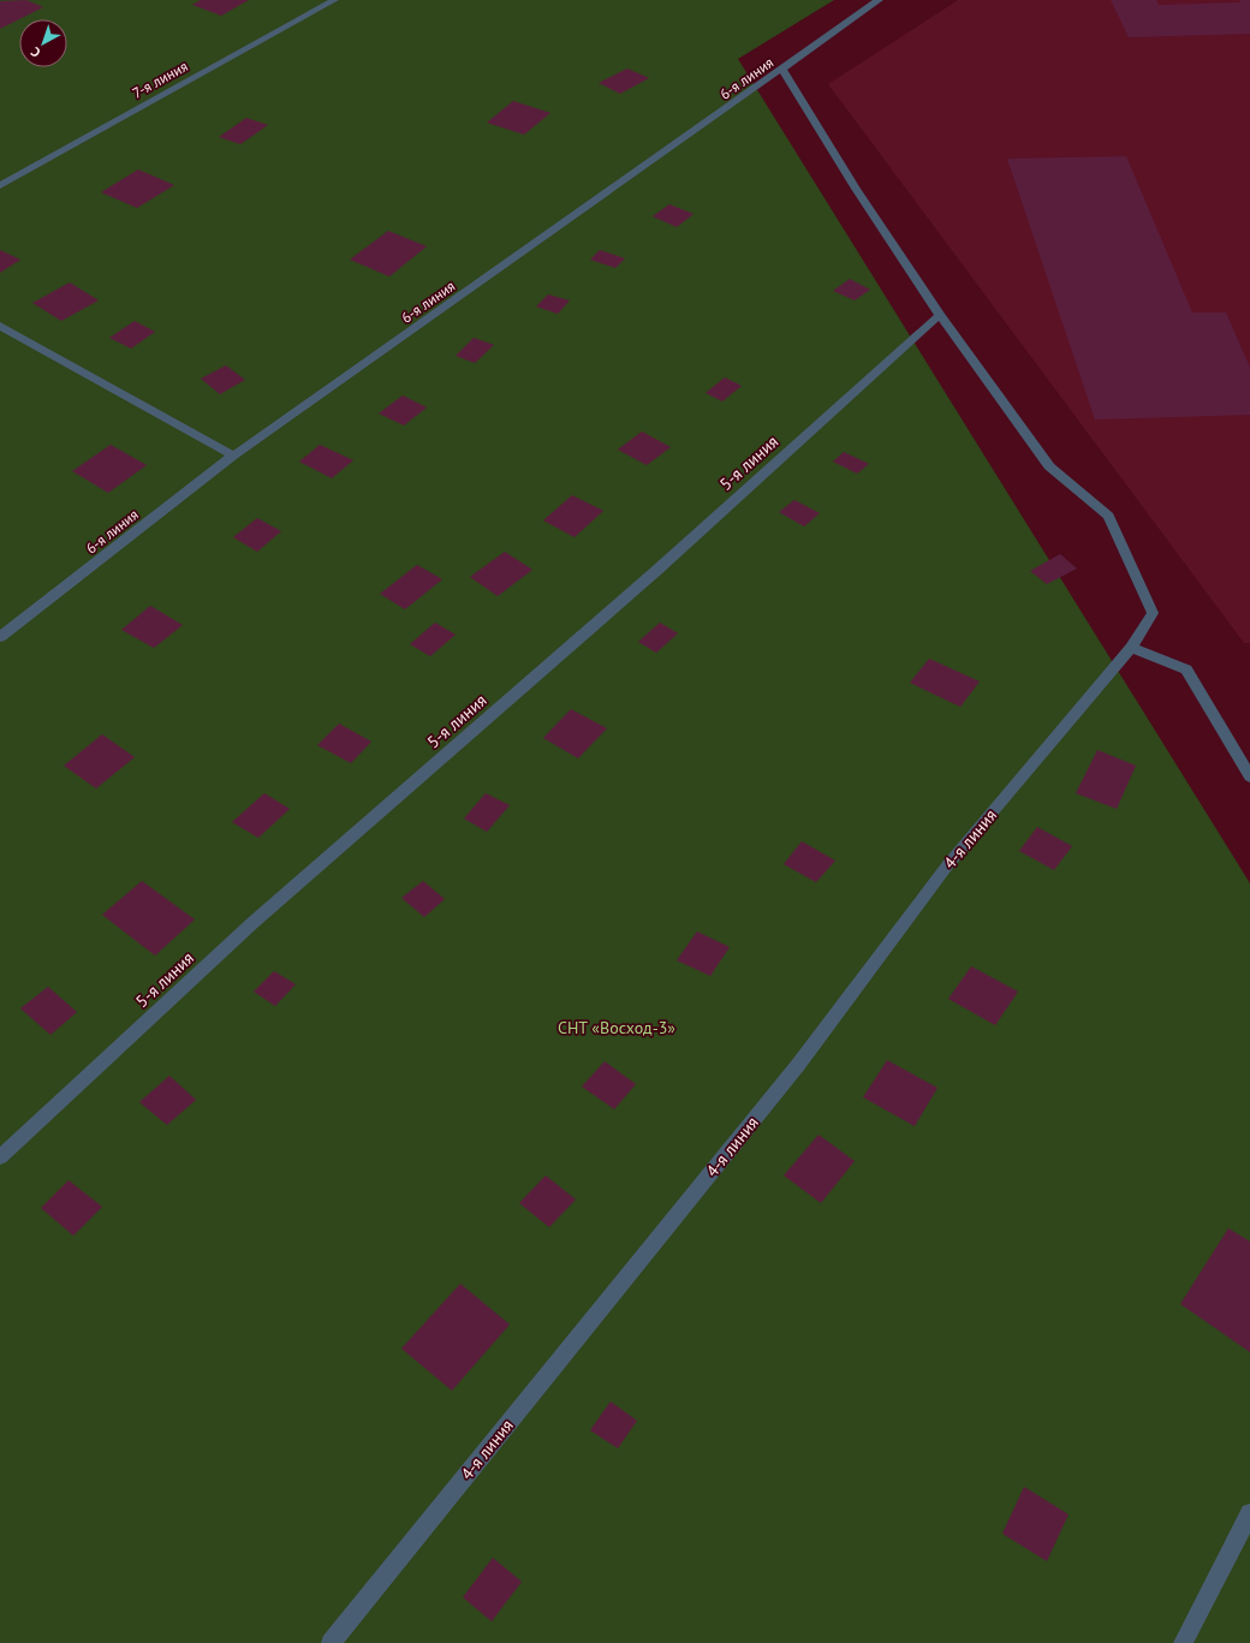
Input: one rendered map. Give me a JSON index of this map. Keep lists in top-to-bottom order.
{
  "streets": {
    "street": [
      "6-я линия",
      "7-я линия",
      "5-я линия",
      "4-я линия"
    ]
  },
  "crossings": [
    ["5-я линия", "4-я линия"]
  ],
  "parks": ["СНТ «Восход-3»"],
  "north": "bottom left"
}
